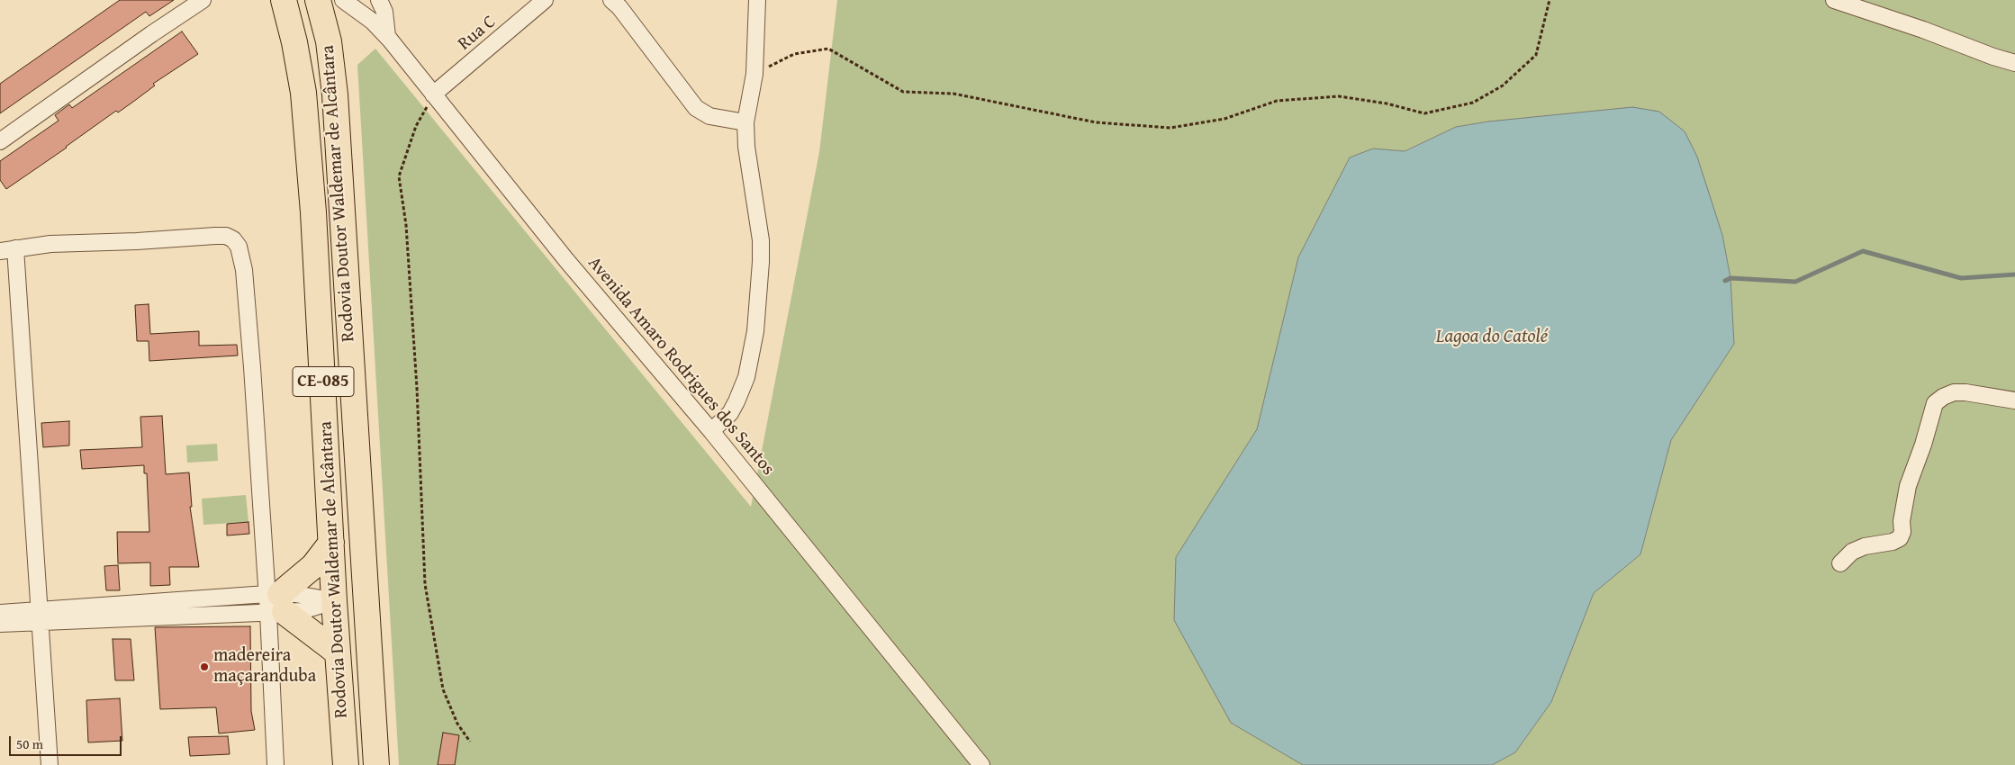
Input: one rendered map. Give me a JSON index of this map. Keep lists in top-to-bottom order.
{
  "streets": {
    "highway": ["Rodovia Doutor Waldemar de Alcântara", "CE-085"],
    "street": ["Rua C", "Avenida Amaro Rodrigues dos Santos"]
  },
  "crossings": [
    ["Rua C", "Avenida Amaro Rodrigues dos Santos"]
  ],
  "water": ["Lagoa do Catolé"],
  "places": ["madereira maçaranduba"],
  "scale_bar": "50 m"
}
